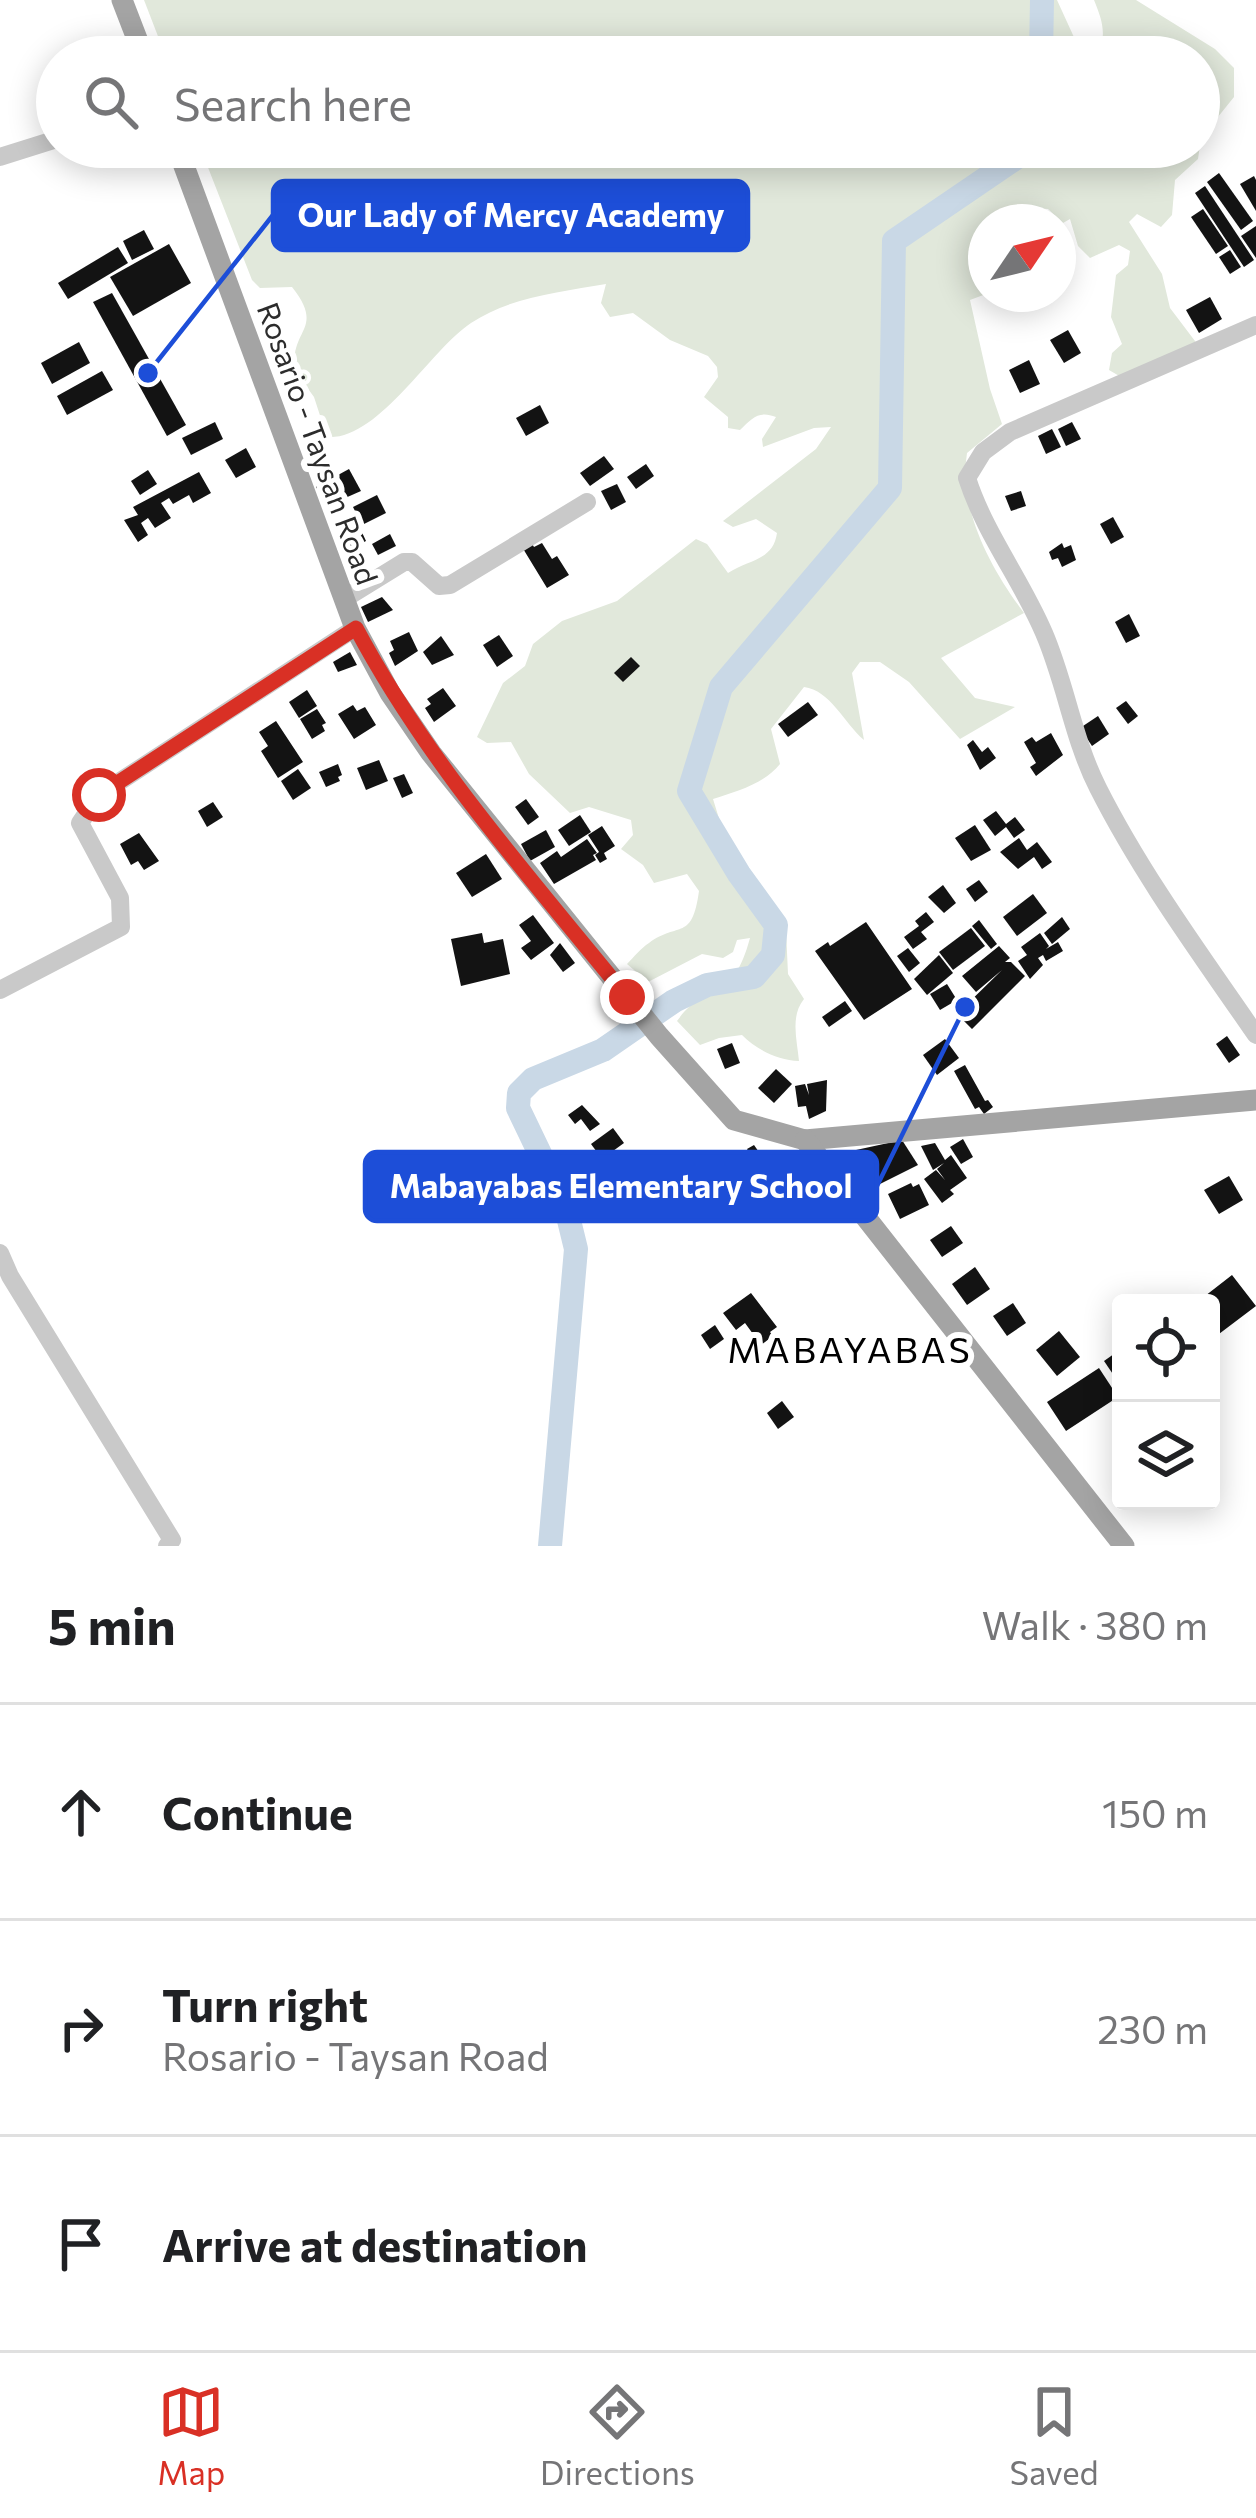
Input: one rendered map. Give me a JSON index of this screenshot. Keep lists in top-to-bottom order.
{
  "streets": {
    "main road": ["Rosario - Taysan Road"]
  },
  "districts": ["MABAYABAS"],
  "places": ["Our Lady of Mercy Academy", "Mabayabas Elementary School"],
  "north": "top right",
  "page": {
    "search": "Search here",
    "heading": ["5 min", "Walk · 380 m"],
    "list": [
      ["Continue", "150 m"],
      ["Turn right", "Rosario - Taysan Road", "230 m"],
      "Arrive at destination"
    ],
    "nav": ["Map", "Directions", "Saved"]
  }
}
